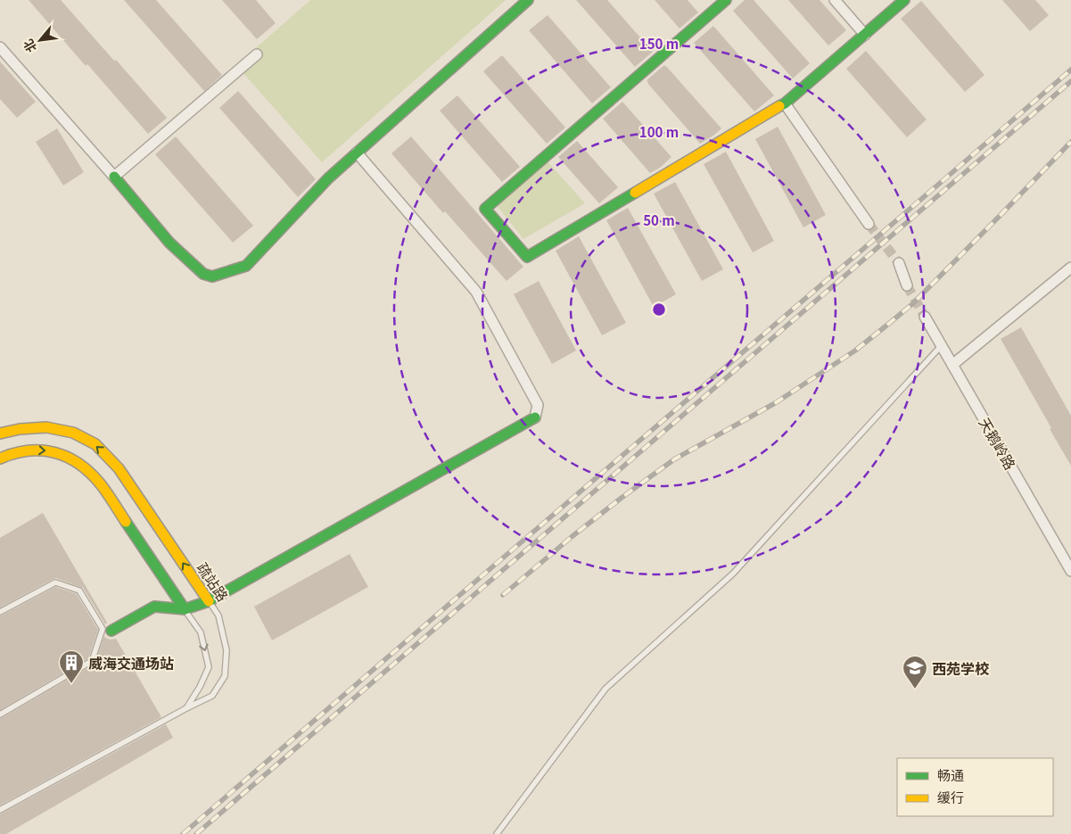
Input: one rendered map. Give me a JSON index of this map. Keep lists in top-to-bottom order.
{
  "streets": {
    "street": ["天鹅岭路", "疏站路"]
  },
  "places": {
    "building": ["威海交通场站"],
    "school or university": ["西苑学校"]
  },
  "legend": ["畅通", "缓行"],
  "north": "bottom left",
  "rings": ["150 m", "100 m", "50 m"]
}
